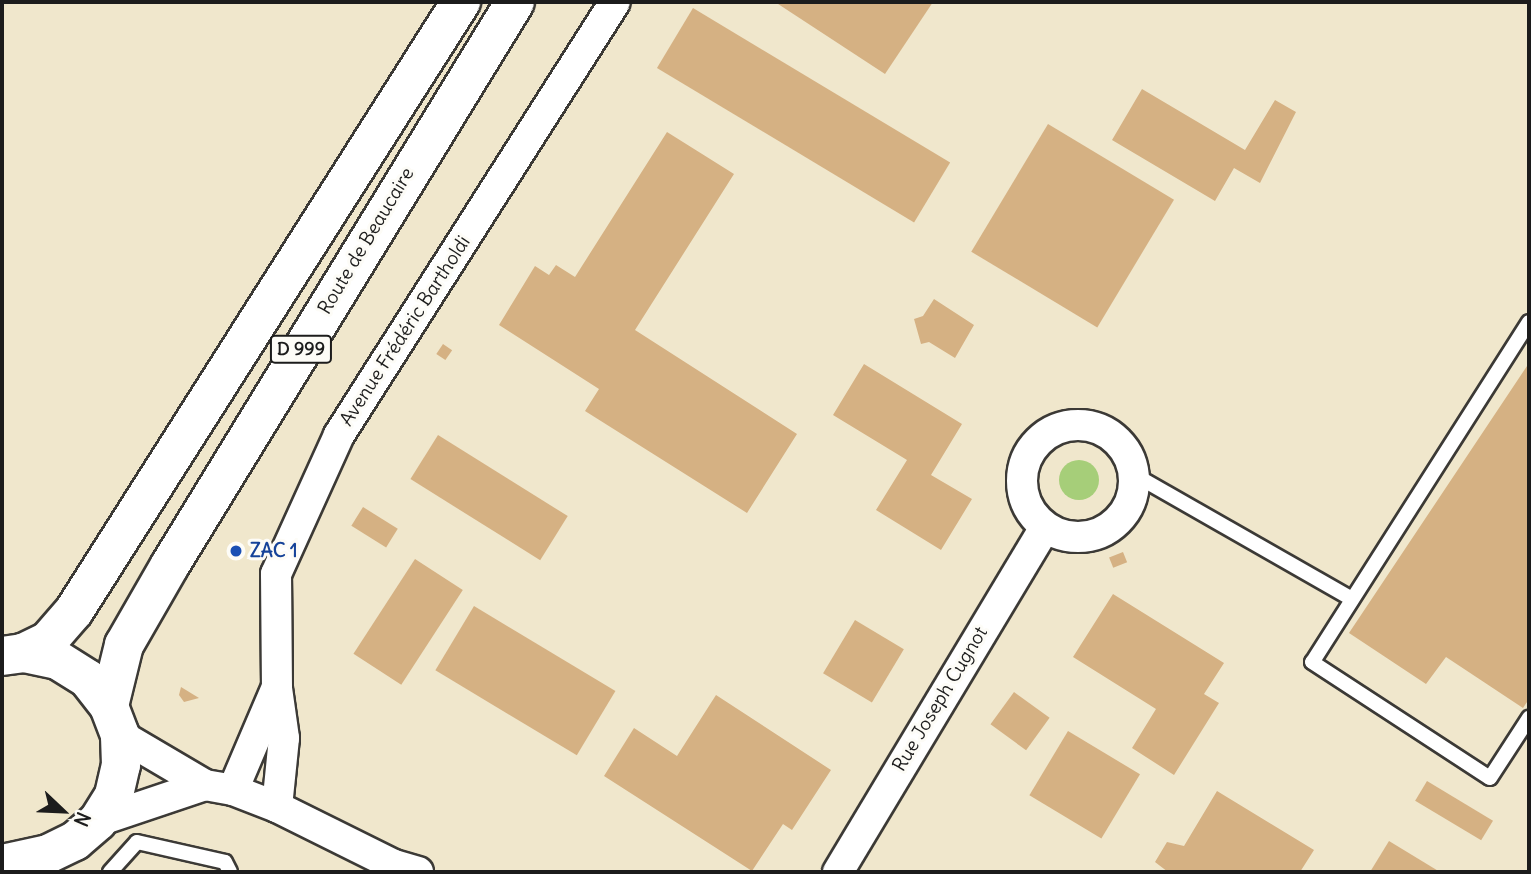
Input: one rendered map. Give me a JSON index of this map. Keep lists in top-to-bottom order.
{
  "streets": {
    "main road": ["Route de Beaucaire", "D 999"],
    "street": ["Avenue Frédéric Bartholdi", "Rue Joseph Cugnot"]
  },
  "places": ["ZAC 1"],
  "north": "bottom right"
}
